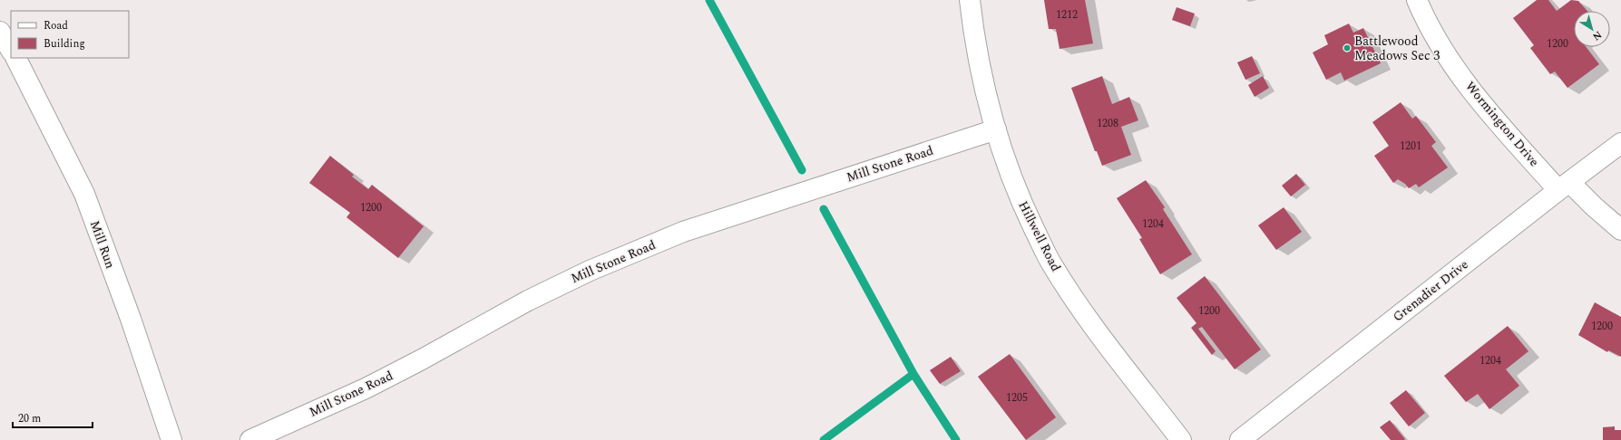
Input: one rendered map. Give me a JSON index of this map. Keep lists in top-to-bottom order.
{
  "streets": {
    "street": [
      "Wormington Drive",
      "Mill Stone Road",
      "Hillwell Road",
      "Mill Run",
      "Grenadier Drive"
    ]
  },
  "crossings": [
    ["Wormington Drive", "Grenadier Drive"],
    ["Mill Stone Road", "Hillwell Road"]
  ],
  "places": ["Battlewood Meadows Sec 3"],
  "house_numbers": [
    "1212",
    "1200",
    "1208",
    "1201",
    "1200",
    "1204",
    "1200",
    "1200",
    "1204",
    "1205"
  ],
  "legend": ["Road", "Building"],
  "scale_bar": "20 m",
  "north": "bottom right"
}
